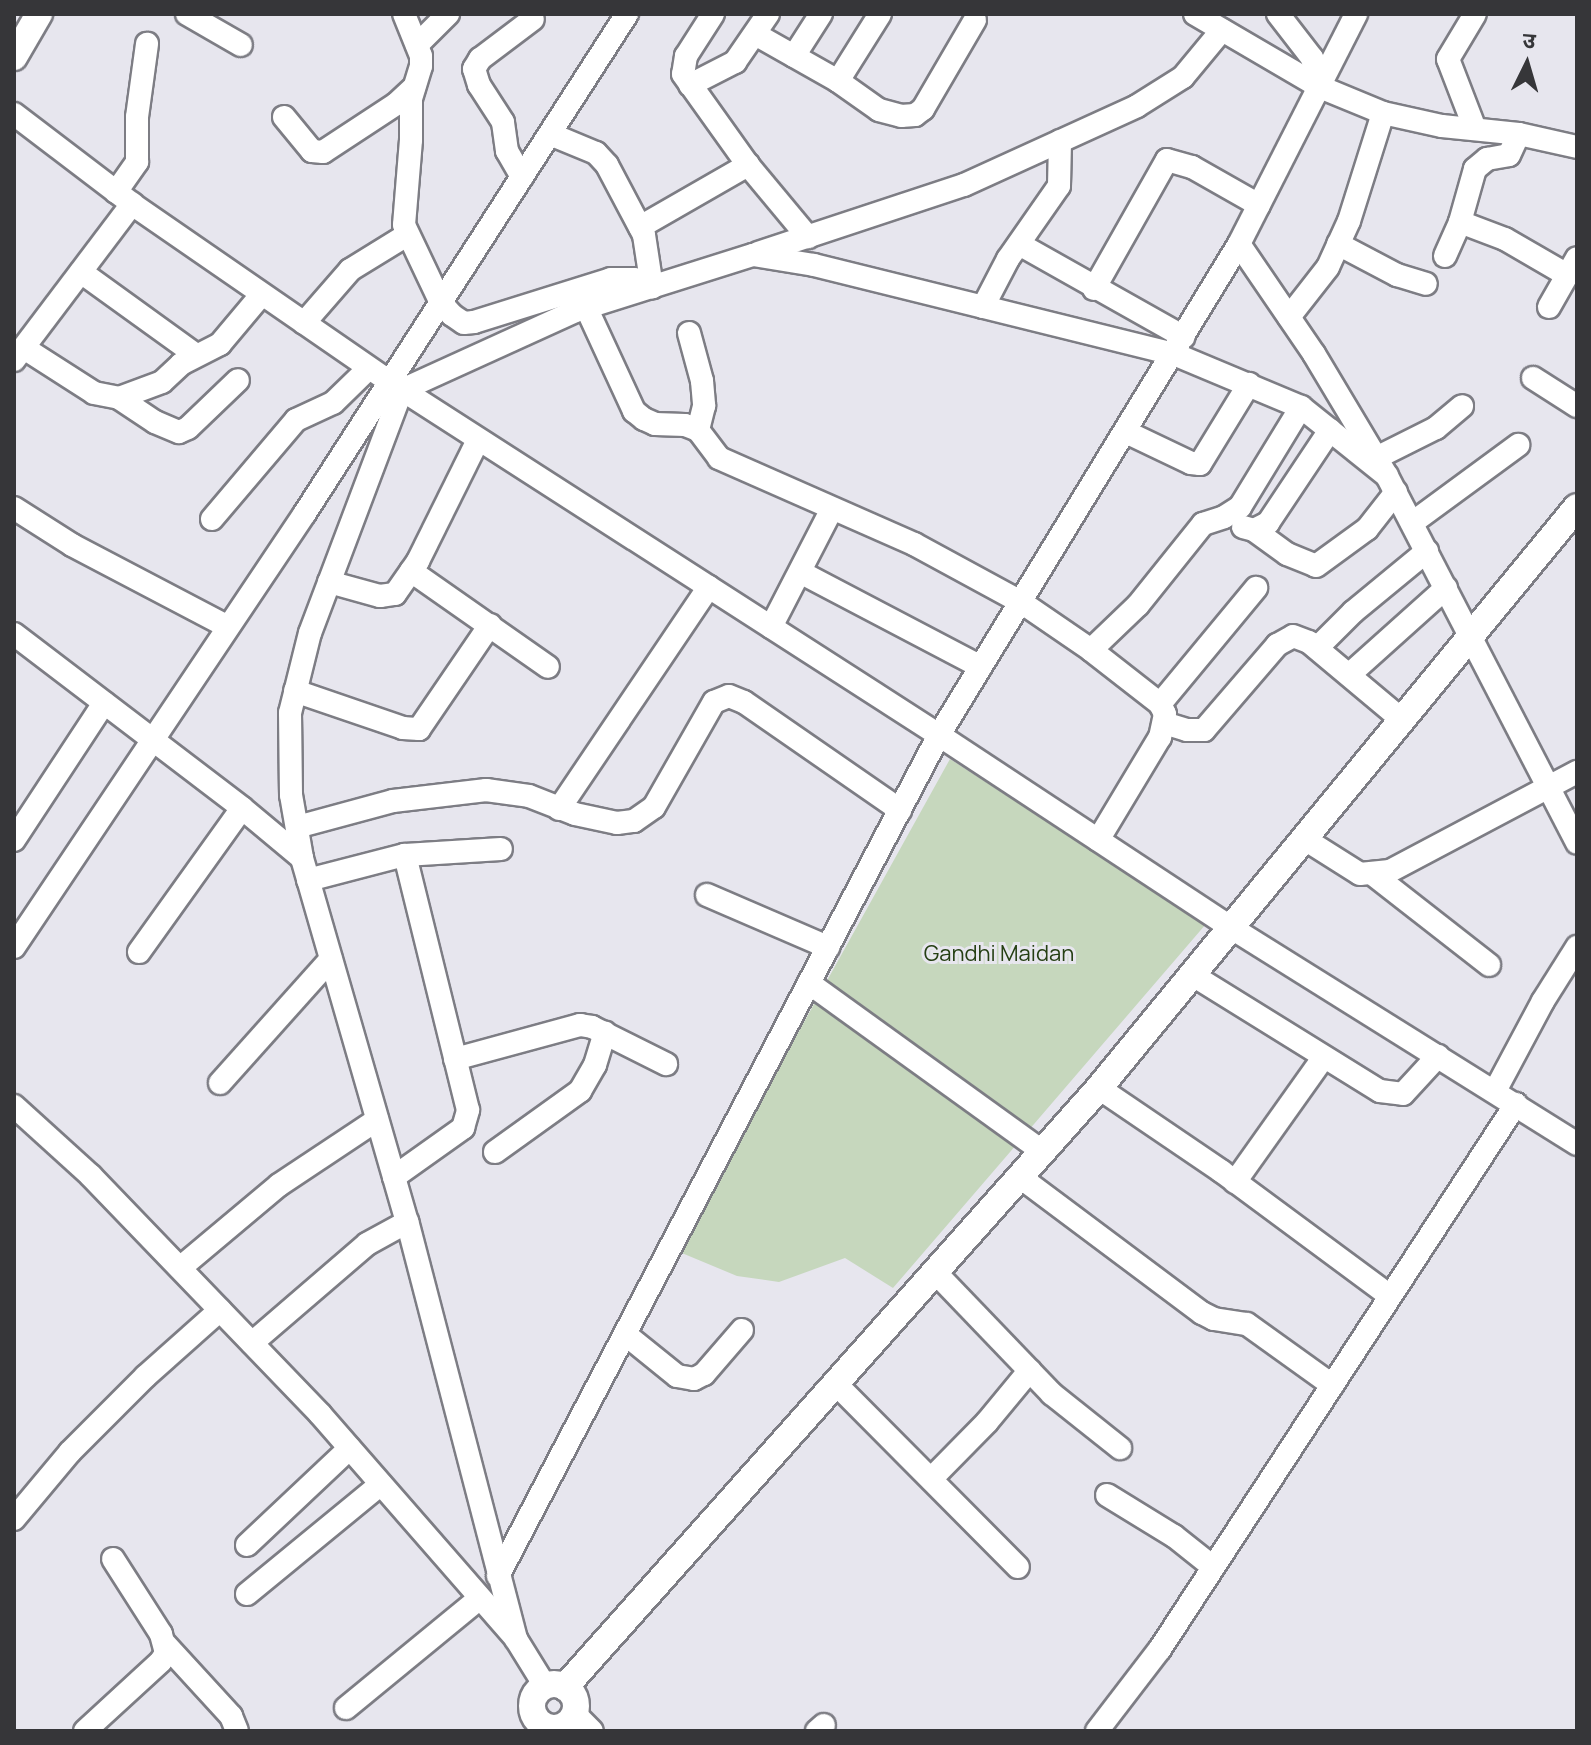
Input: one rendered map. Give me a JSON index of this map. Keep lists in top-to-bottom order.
{
  "parks": ["Gandhi Maidan"],
  "north": "top"
}
